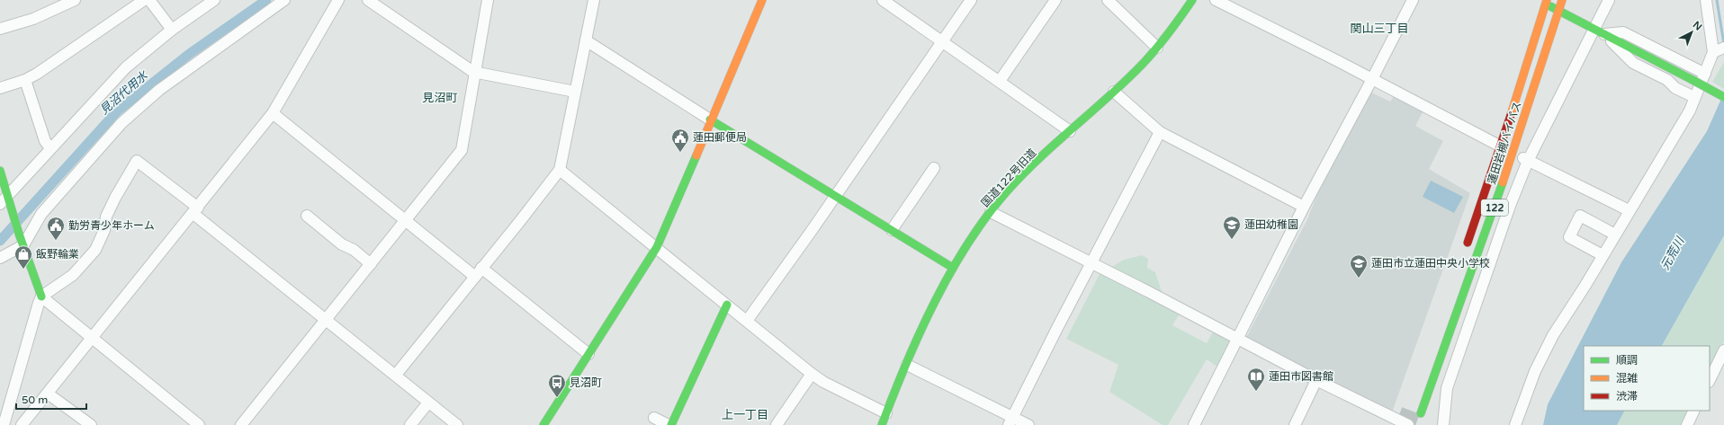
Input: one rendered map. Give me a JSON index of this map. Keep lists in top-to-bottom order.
{
  "streets": {
    "main road": ["蓮田岩槻バイパス", "国道122号旧道", "122"]
  },
  "districts": ["関山三丁目", "見沼町", "上一丁目"],
  "water": ["見沼代用水", "元荒川"],
  "places": {
    "public building": ["蓮田郵便局", "勤労青少年ホーム"],
    "school or university": ["蓮田幼稚園", "蓮田市立蓮田中央小学校"],
    "shop": ["飯野輪業"],
    "library": ["蓮田市図書館"],
    "bus stop": ["見沼町"]
  },
  "legend": ["順調", "混雑", "渋滞"],
  "scale_bar": "50 m",
  "north": "top right"
}
